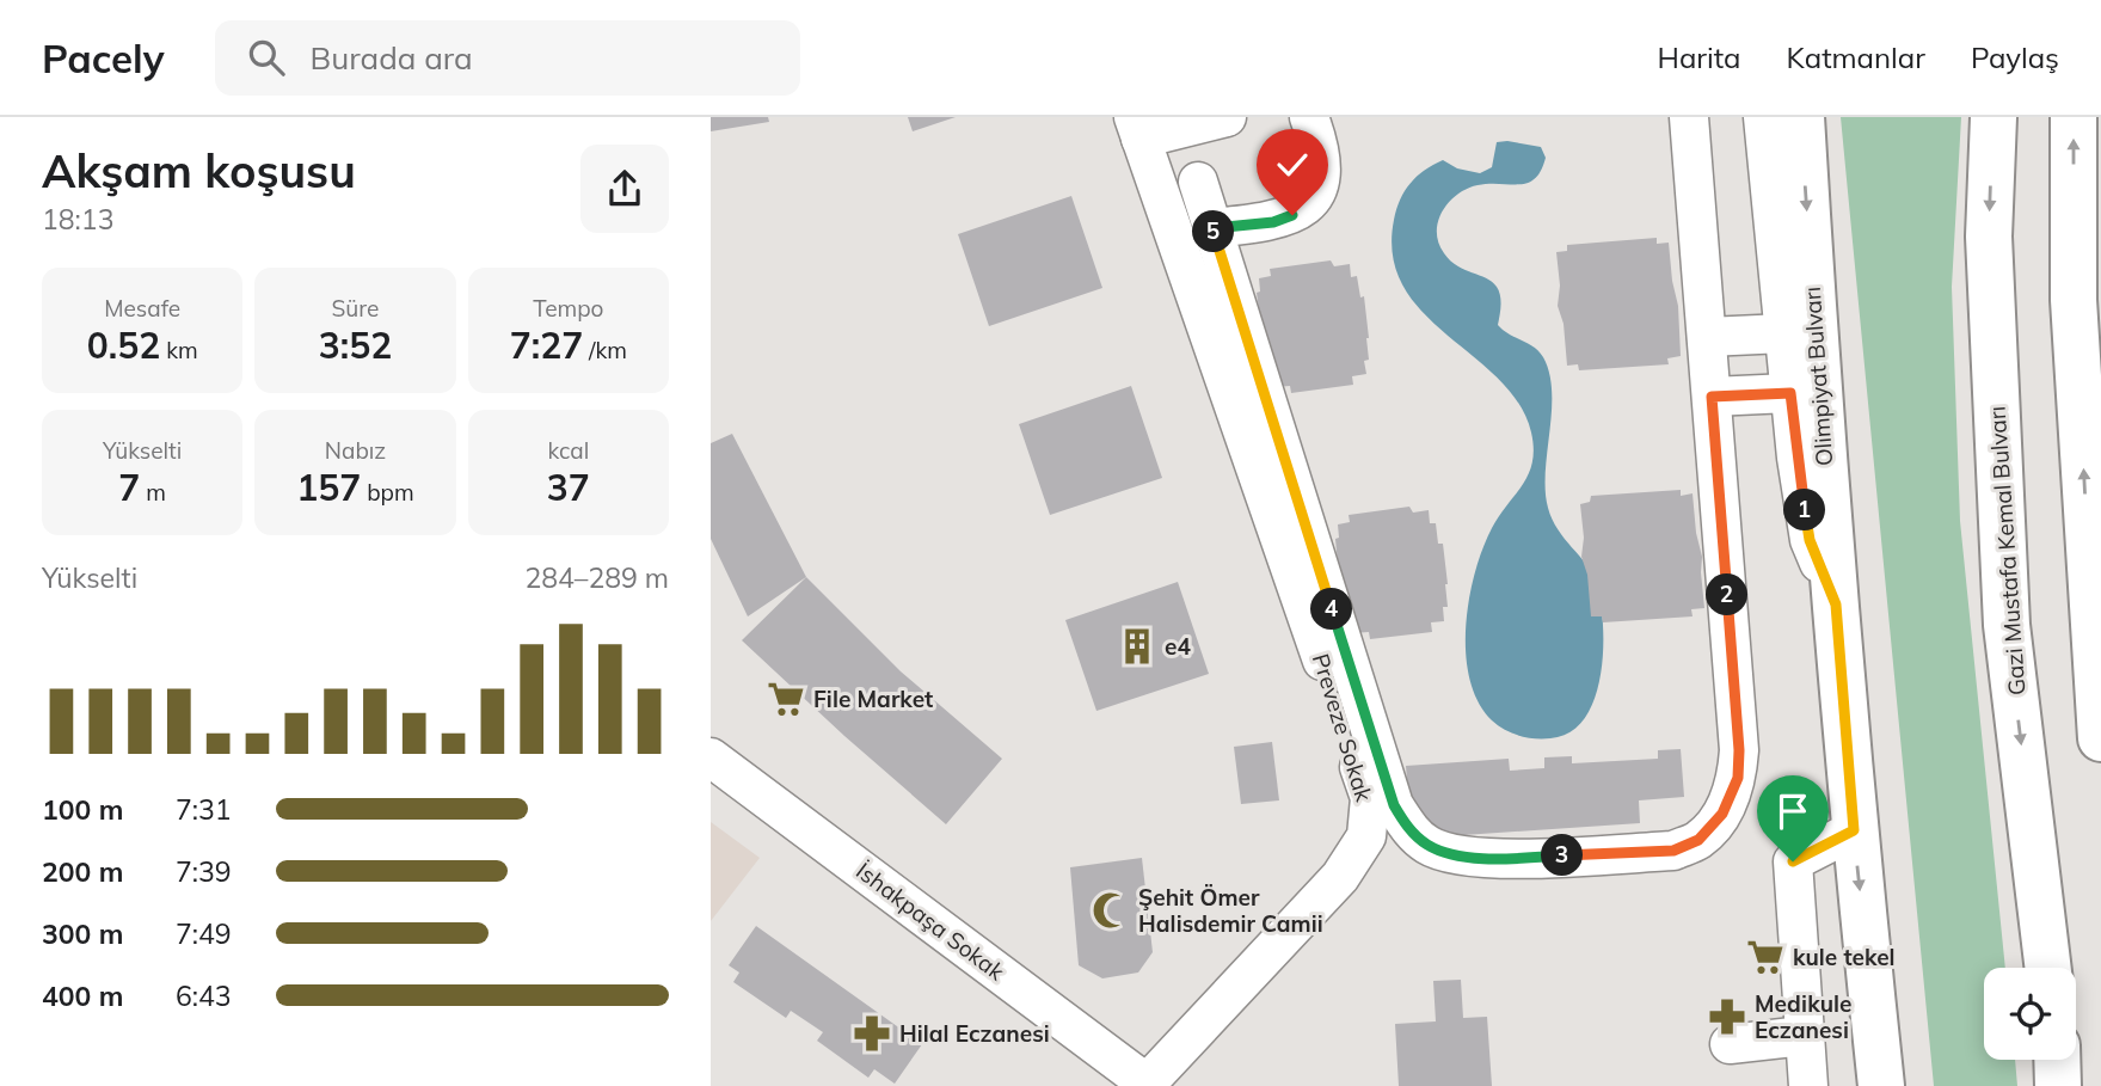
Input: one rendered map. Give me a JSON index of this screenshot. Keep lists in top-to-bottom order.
{
  "streets": {
    "main road": ["Olimpiyat Bulvarı", "Gazi Mustafa Kemal Bulvarı"],
    "street": ["Preveze Sokak", "İshakpaşa Sokak"]
  },
  "crossings": [
    ["Preveze Sokak", "İshakpaşa Sokak"]
  ],
  "places": {
    "building": ["e4"],
    "supermarket": ["File Market", "kule tekel"],
    "mosque": ["Şehit Ömer Halisdemir Camii"],
    "pharmacy": ["Medikule Eczanesi", "Hilal Eczanesi"]
  },
  "page": {
    "header": "Pacely",
    "search": "Burada ara",
    "nav": ["Harita", "Katmanlar", "Paylaş"],
    "heading": ["Akşam koşusu", "18:13"],
    "pins": [
      "5",
      "1",
      "2",
      "4",
      "3"
    ],
    "stats": [
      ["Mesafe", "0.52 km"],
      ["Süre", "3:52"],
      ["Tempo", "7:27 /km"],
      ["Yükselti", "7 m"],
      ["Nabız", "157 bpm"],
      ["kcal", "37"]
    ],
    "chart": ["Yükselti", "284–289 m"],
    "list": [
      {
        "name": "100 m",
        "note": "7:31"
      },
      {
        "name": "200 m",
        "note": "7:39"
      },
      {
        "name": "300 m",
        "note": "7:49"
      },
      {
        "name": "400 m",
        "note": "6:43"
      }
    ]
  }
}
